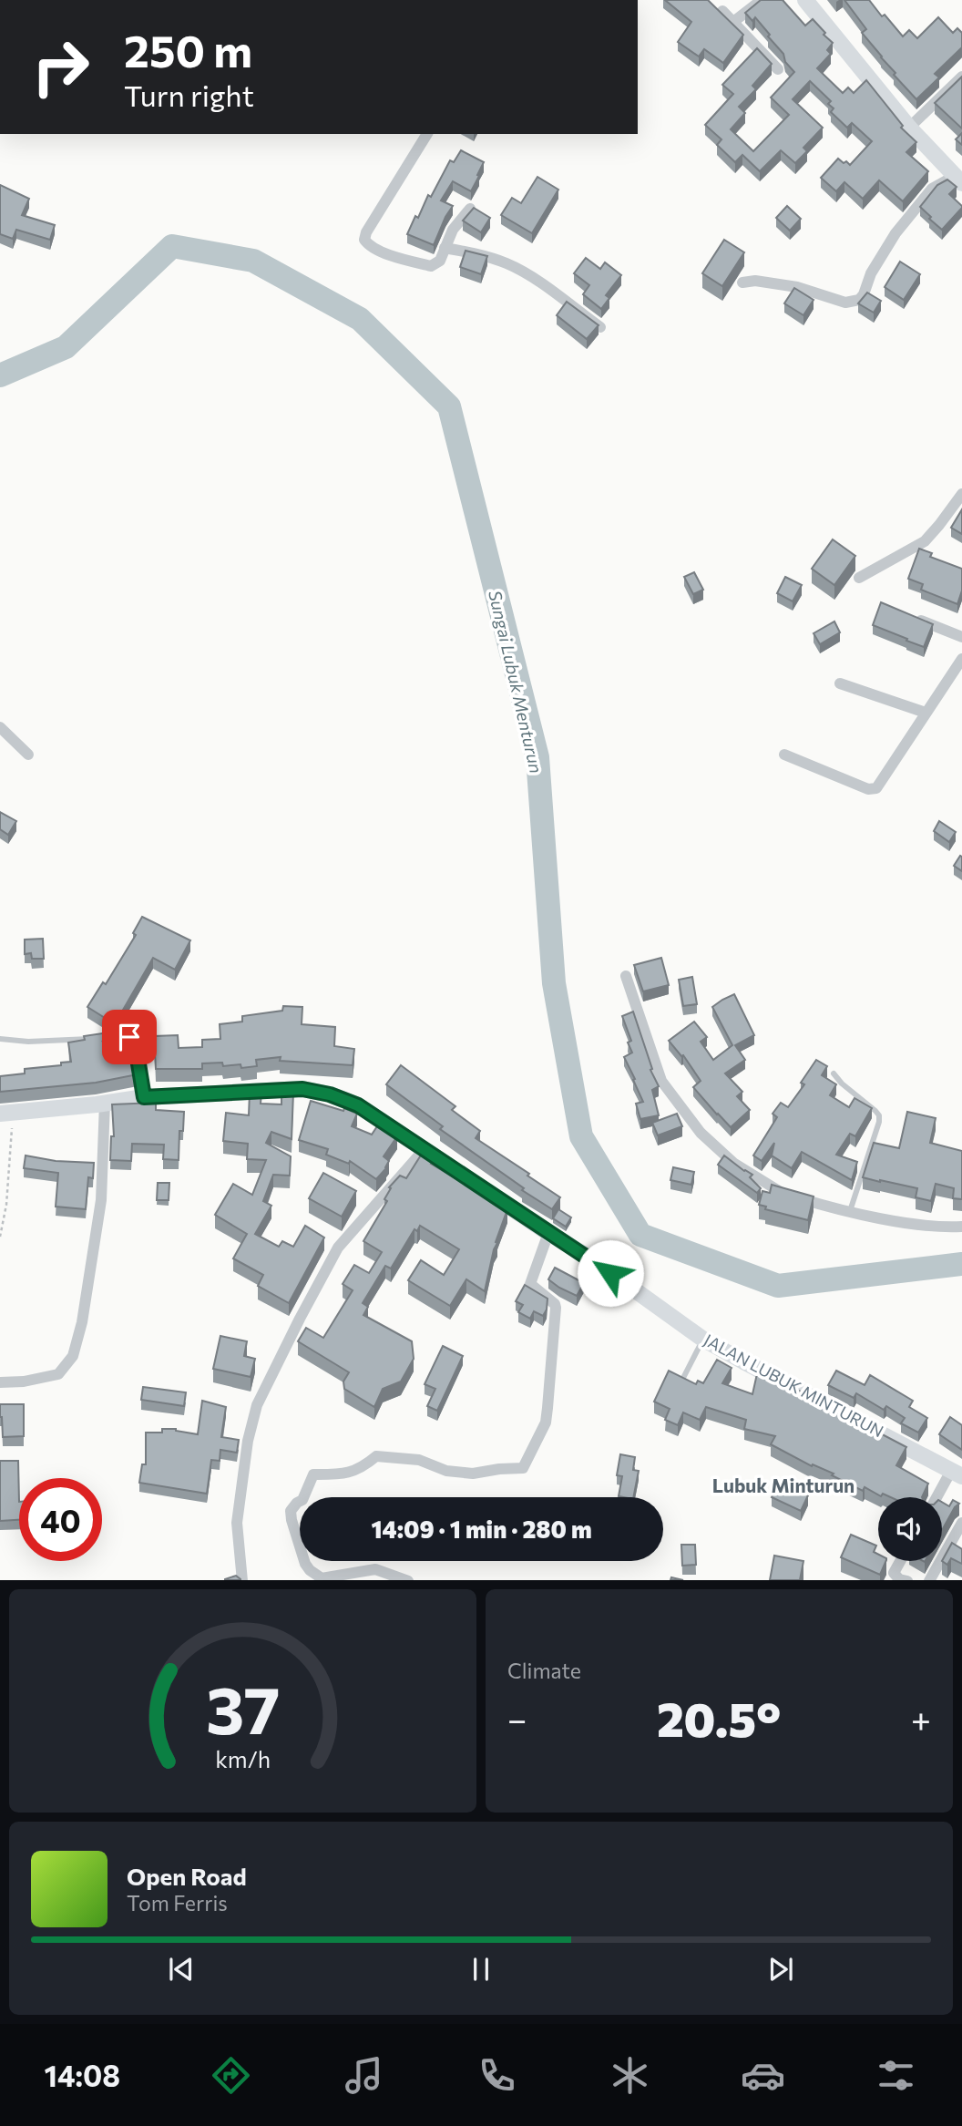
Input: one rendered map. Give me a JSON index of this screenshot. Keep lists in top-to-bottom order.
{
  "streets": {
    "street": ["JALAN LUBUK MINTURUN"]
  },
  "districts": ["Lubuk Minturun"],
  "water": ["Sungai Lubuk Menturun"],
  "page": {
    "turn": ["250 m", "Turn right"],
    "limit": "40",
    "trip": "14:09 · 1 min · 280 m",
    "tile": "Climate",
    "heat": ["−", "20.5°", "+"],
    "song": ["Open Road", "Tom Ferris"],
    "tabs": "14:08",
    "gauge": ["37", "km/h"]
  }
}
